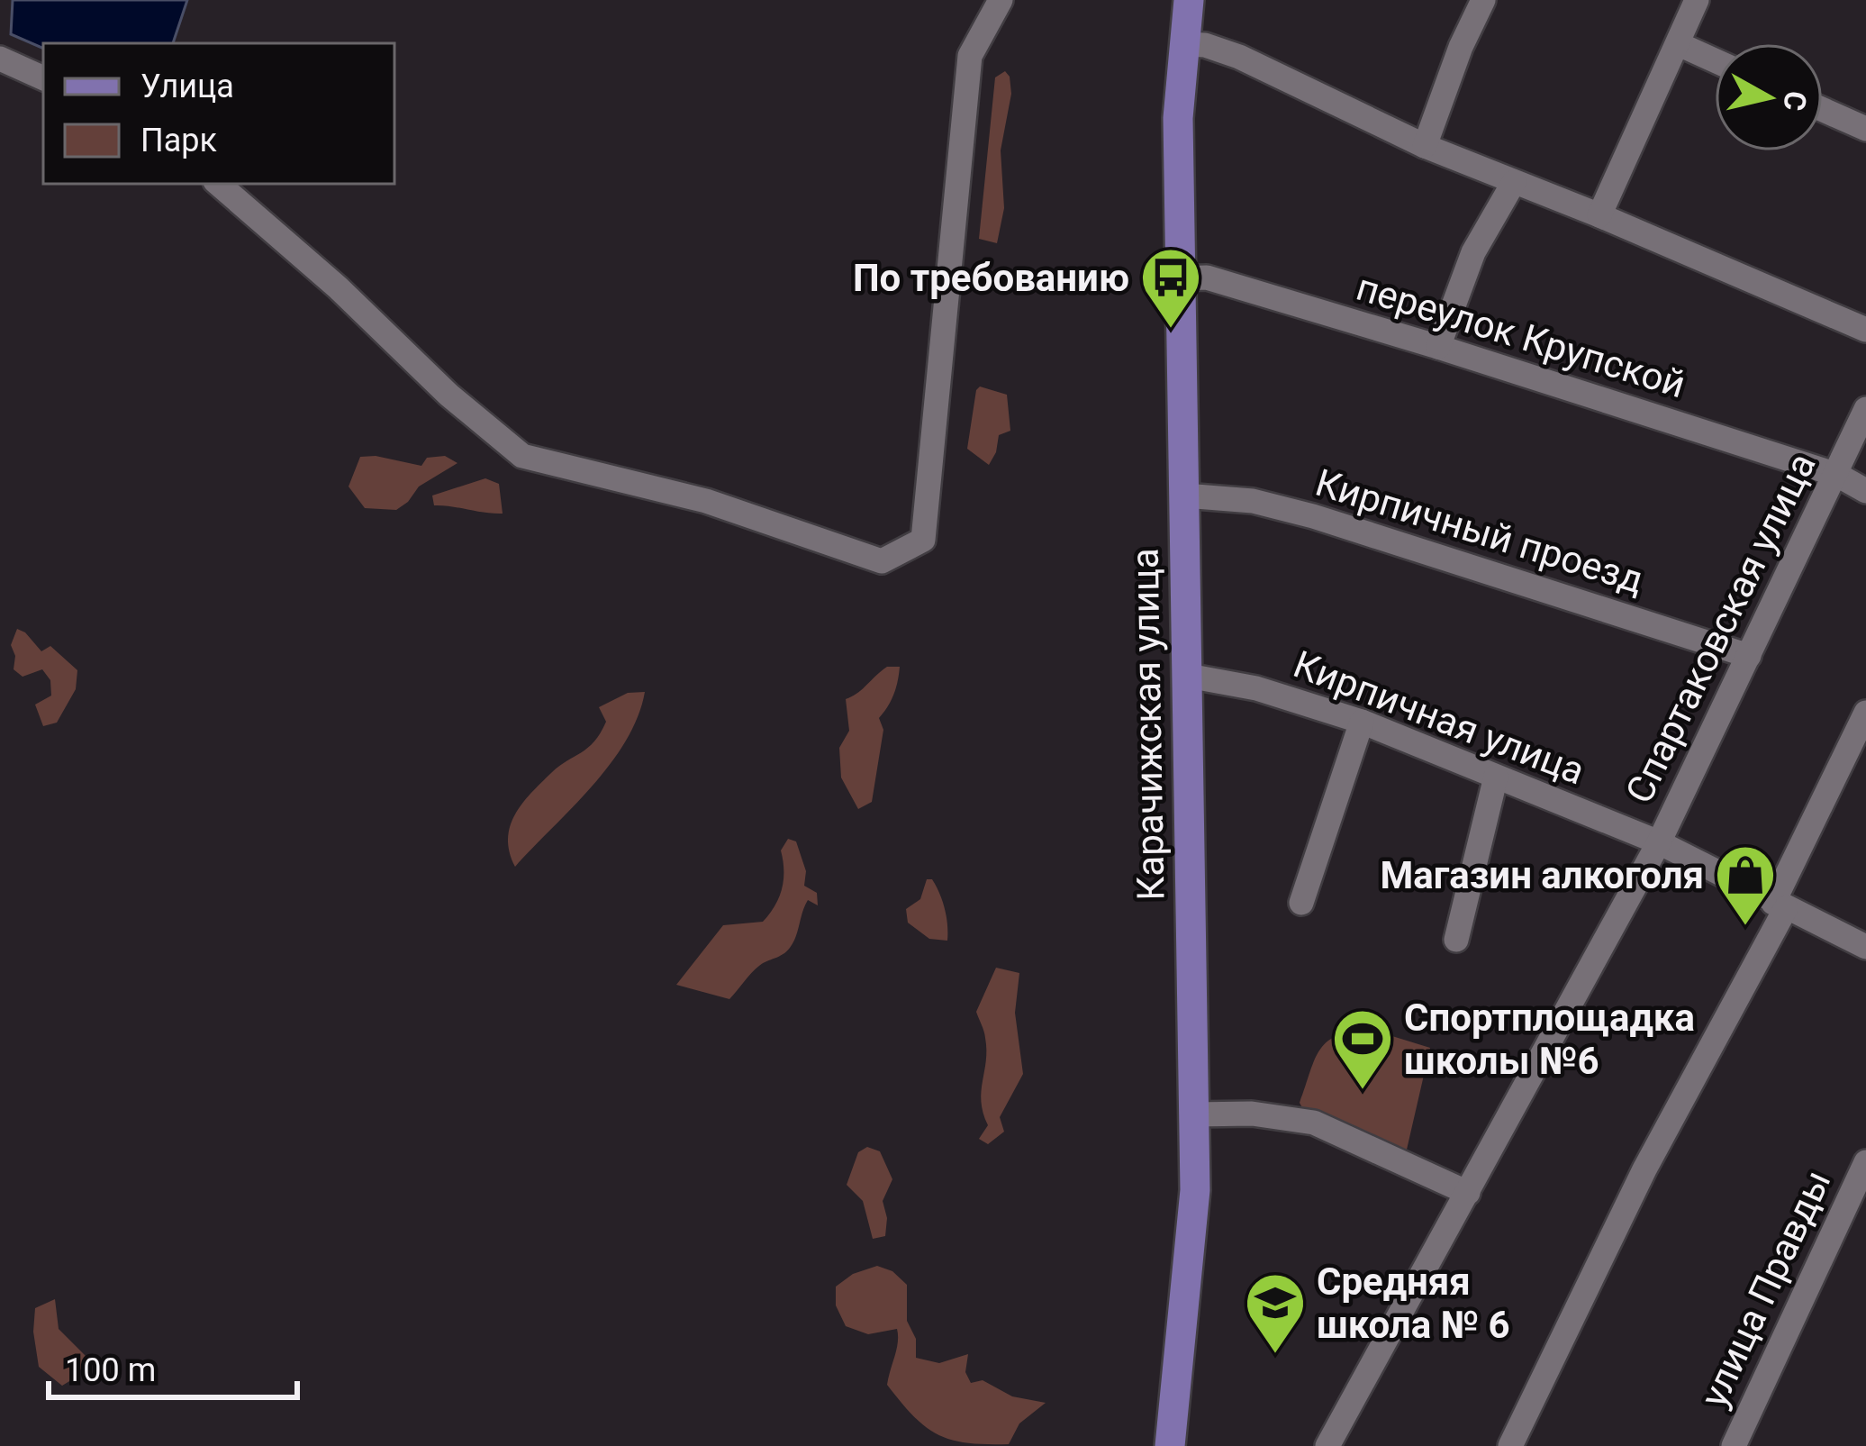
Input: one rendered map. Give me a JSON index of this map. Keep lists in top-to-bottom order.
{
  "streets": {
    "main road": ["Карачижская улица"],
    "street": [
      "переулок Крупской",
      "Кирпичный проезд",
      "Спартаковская улица",
      "Кирпичная улица",
      "улица Правды"
    ]
  },
  "crossings": [
    ["переулок Крупской", "Спартаковская улица"],
    ["переулок Крупской", "Карачижская улица"],
    ["Кирпичный проезд", "Спартаковская улица"],
    ["Кирпичный проезд", "Карачижская улица"],
    ["Спартаковская улица", "Кирпичная улица"],
    ["Кирпичная улица", "Карачижская улица"]
  ],
  "places": {
    "bus stop": ["По требованию"],
    "shop": ["Магазин алкоголя"],
    "sports": ["Спортплощадка школы №6"],
    "school or university": ["Средняя школа № 6"]
  },
  "legend": ["Улица", "Парк"],
  "scale_bar": "100 m",
  "north": "right"
}
